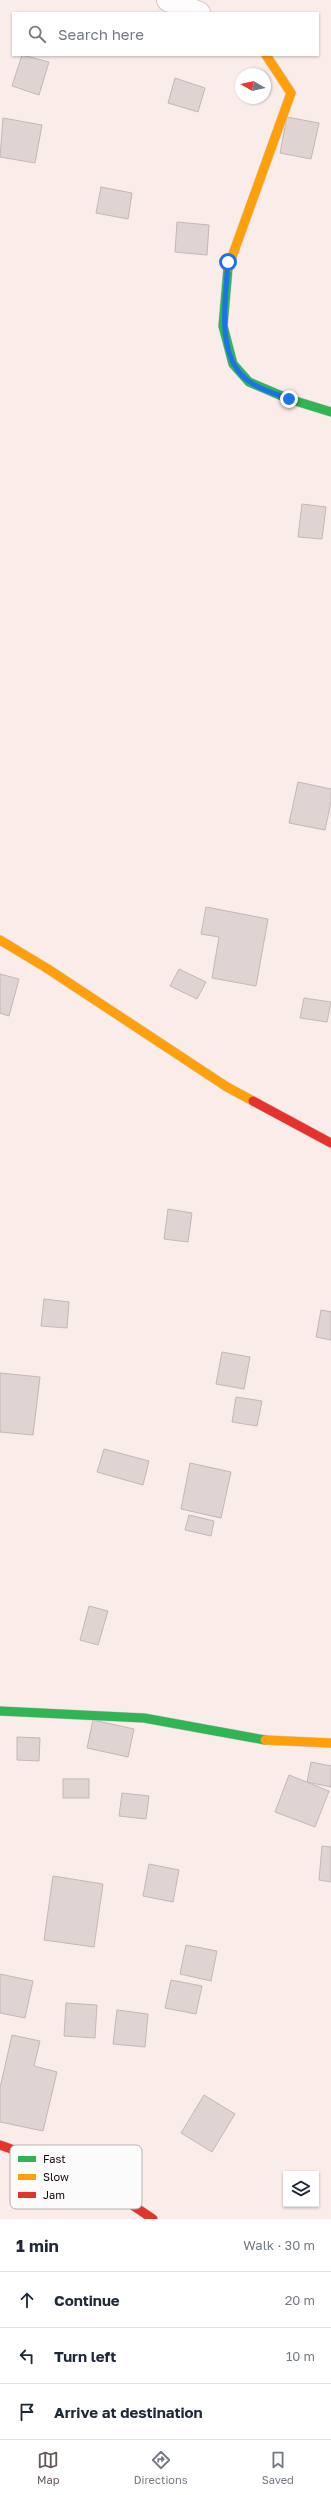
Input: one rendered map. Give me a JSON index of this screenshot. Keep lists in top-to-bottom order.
{
  "legend": ["Fast", "Slow", "Jam"],
  "north": "left",
  "page": {
    "search": "Search here",
    "heading": ["1 min", "Walk · 30 m"],
    "list": [
      ["Continue", "20 m"],
      ["Turn left", "10 m"],
      "Arrive at destination"
    ],
    "nav": ["Map", "Directions", "Saved"]
  }
}
